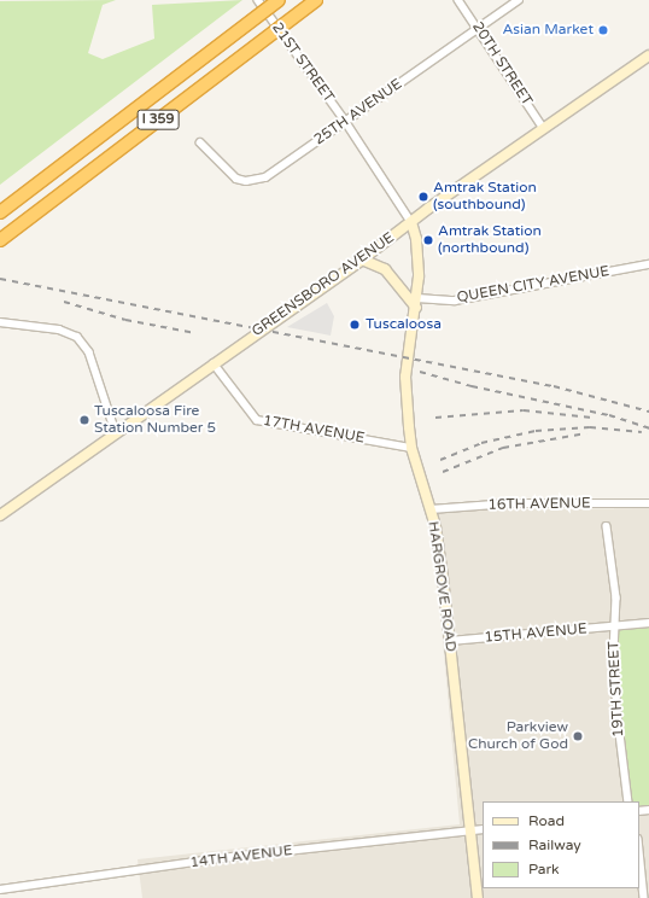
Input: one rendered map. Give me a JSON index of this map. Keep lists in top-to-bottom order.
{
  "streets": {
    "highway": ["I 359"],
    "main road": ["GREENSBORO AVENUE", "HARGROVE ROAD"],
    "street": [
      "21ST STREET",
      "20TH STREET",
      "25TH AVENUE",
      "QUEEN CITY AVENUE",
      "17TH AVENUE",
      "16TH AVENUE",
      "15TH AVENUE",
      "19TH STREET",
      "14TH AVENUE"
    ]
  },
  "crossings": [
    ["21ST STREET", "25TH AVENUE"],
    ["21ST STREET", "GREENSBORO AVENUE"],
    ["21ST STREET", "HARGROVE ROAD"],
    ["20TH STREET", "25TH AVENUE"],
    ["20TH STREET", "GREENSBORO AVENUE"],
    ["GREENSBORO AVENUE", "17TH AVENUE"],
    ["GREENSBORO AVENUE", "HARGROVE ROAD"],
    ["QUEEN CITY AVENUE", "HARGROVE ROAD"],
    ["17TH AVENUE", "HARGROVE ROAD"],
    ["16TH AVENUE", "HARGROVE ROAD"],
    ["HARGROVE ROAD", "15TH AVENUE"],
    ["HARGROVE ROAD", "14TH AVENUE"],
    ["15TH AVENUE", "19TH STREET"]
  ],
  "places": [
    "Asian Market",
    "Amtrak Station (southbound)",
    "Amtrak Station (northbound)",
    "Tuscaloosa",
    "Tuscaloosa Fire Station Number 5",
    "Parkview Church of God"
  ],
  "legend": ["Road", "Railway", "Park"]
}
